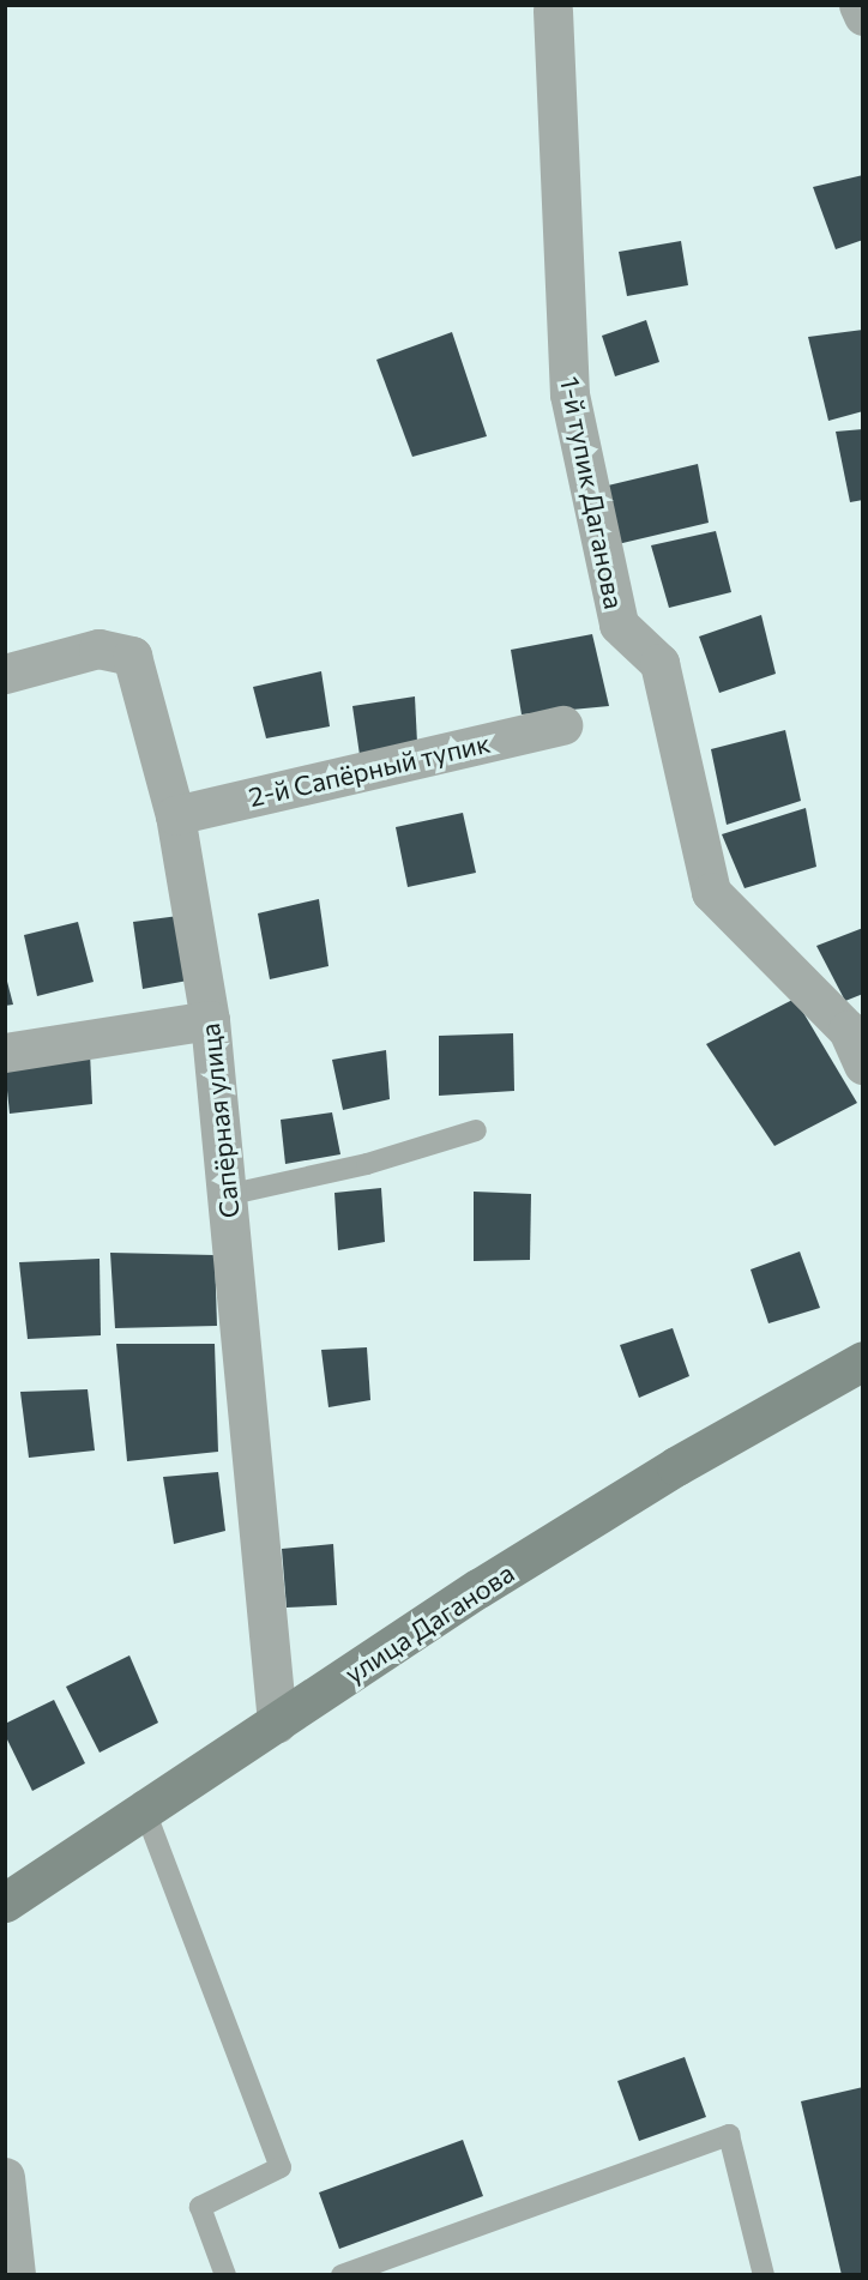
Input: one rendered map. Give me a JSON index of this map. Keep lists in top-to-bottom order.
{
  "streets": {
    "main road": ["улица Даганова"],
    "street": ["1-й тупик Даганова", "2-й Сапёрный тупик", "Сапёрная улица"]
  },
  "crossings": [
    ["2-й Сапёрный тупик", "Сапёрная улица"],
    ["Сапёрная улица", "улица Даганова"]
  ]
}
